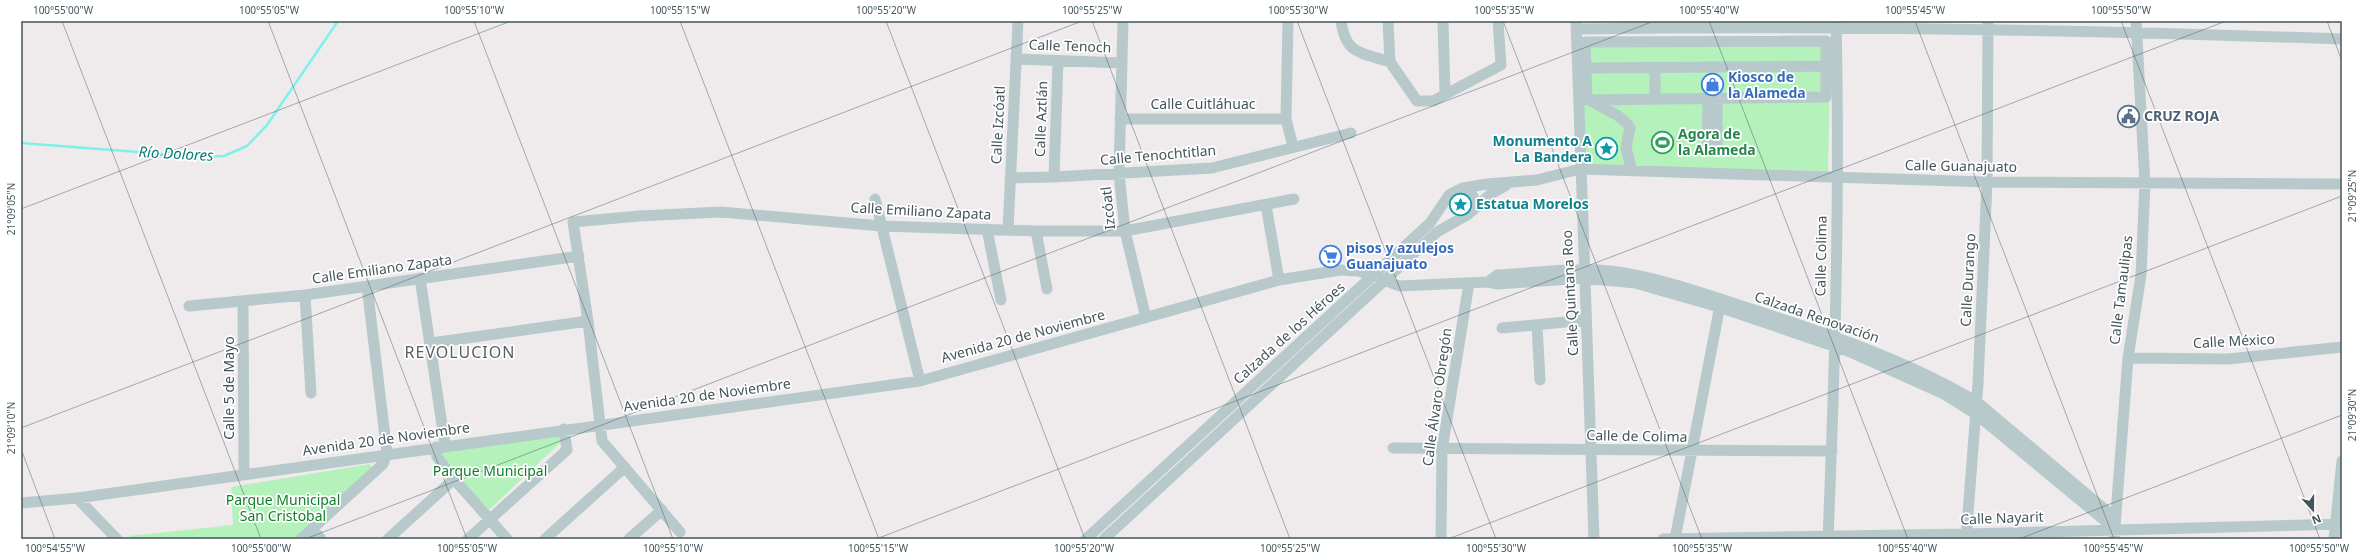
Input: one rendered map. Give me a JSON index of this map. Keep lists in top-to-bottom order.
{
  "streets": {
    "street": [
      "Calle Tenoch",
      "Calle Cuitláhuac",
      "Calle Aztlán",
      "Calle Izcóatl",
      "Calle Tenochtitlan",
      "Calle Guanajuato",
      "Izcóatl",
      "Calle Emiliano Zapata",
      "Calle Colima",
      "Calle Durango",
      "Calle Tamaulipas",
      "Calle Quintana Roo",
      "Calzada Renovación",
      "Calzada de los Héroes",
      "Avenida 20 de Noviembre",
      "Calle México",
      "Calle 5 de Mayo",
      "Calle Álvaro Obregón",
      "Calle de Colima",
      "Calle Nayarit"
    ]
  },
  "crossings": [
    ["Calle Tenoch", "Calle Aztlán"],
    ["Calle Tenoch", "Calle Izcóatl"],
    ["Calle Tenoch", "Izcóatl"],
    ["Calle Cuitláhuac", "Izcóatl"],
    ["Calle Aztlán", "Calle Tenochtitlan"],
    ["Calle Izcóatl", "Calle Tenochtitlan"],
    ["Calle Izcóatl", "Calle Emiliano Zapata"],
    ["Calle Tenochtitlan", "Izcóatl"],
    ["Calle Guanajuato", "Calle Colima"],
    ["Calle Guanajuato", "Calle Durango"],
    ["Calle Guanajuato", "Calle Tamaulipas"],
    ["Calle Guanajuato", "Calle Quintana Roo"],
    ["Calle Guanajuato", "Calzada de los Héroes"],
    ["Izcóatl", "Calle Emiliano Zapata"],
    ["Izcóatl", "Avenida 20 de Noviembre"],
    ["Calle Emiliano Zapata", "Calle 5 de Mayo"],
    ["Calle Colima", "Calzada Renovación"],
    ["Calle Colima", "Calle de Colima"],
    ["Calle Colima", "Calle Nayarit"],
    ["Calle Durango", "Calzada Renovación"],
    ["Calle Durango", "Calle Nayarit"],
    ["Calle Tamaulipas", "Calzada Renovación"],
    ["Calle Tamaulipas", "Calle México"],
    ["Calle Tamaulipas", "Calle Nayarit"],
    ["Calle Quintana Roo", "Calzada Renovación"],
    ["Calle Quintana Roo", "Calle de Colima"],
    ["Calzada Renovación", "Calzada de los Héroes"],
    ["Calzada Renovación", "Avenida 20 de Noviembre"],
    ["Calzada Renovación", "Calle Álvaro Obregón"],
    ["Calzada Renovación", "Calle Nayarit"],
    ["Calzada de los Héroes", "Avenida 20 de Noviembre"],
    ["Avenida 20 de Noviembre", "Calle 5 de Mayo"],
    ["Calle Álvaro Obregón", "Calle de Colima"]
  ],
  "districts": ["REVOLUCION"],
  "water": ["Río Dolores"],
  "parks": ["Parque Municipal", "Parque Municipal San Cristobal"],
  "places": {
    "shop": ["Kiosco de la Alameda"],
    "public building": ["CRUZ ROJA"],
    "sports": ["Agora de la Alameda"],
    "place": ["Monumento A La Bandera", "Estatua Morelos"],
    "supermarket": ["pisos y azulejos Guanajuato"]
  },
  "north": "bottom",
  "coordinates": [
    "100°55'00\"W",
    "100°55'05\"W",
    "100°55'10\"W",
    "100°55'15\"W",
    "100°55'20\"W",
    "100°55'25\"W",
    "100°55'30\"W",
    "100°55'35\"W",
    "100°55'40\"W",
    "100°55'45\"W",
    "100°55'50\"W",
    "21°09'25\"N",
    "21°09'05\"N",
    "21°09'30\"N",
    "21°09'10\"N",
    "100°54'55\"W"
  ]
}
